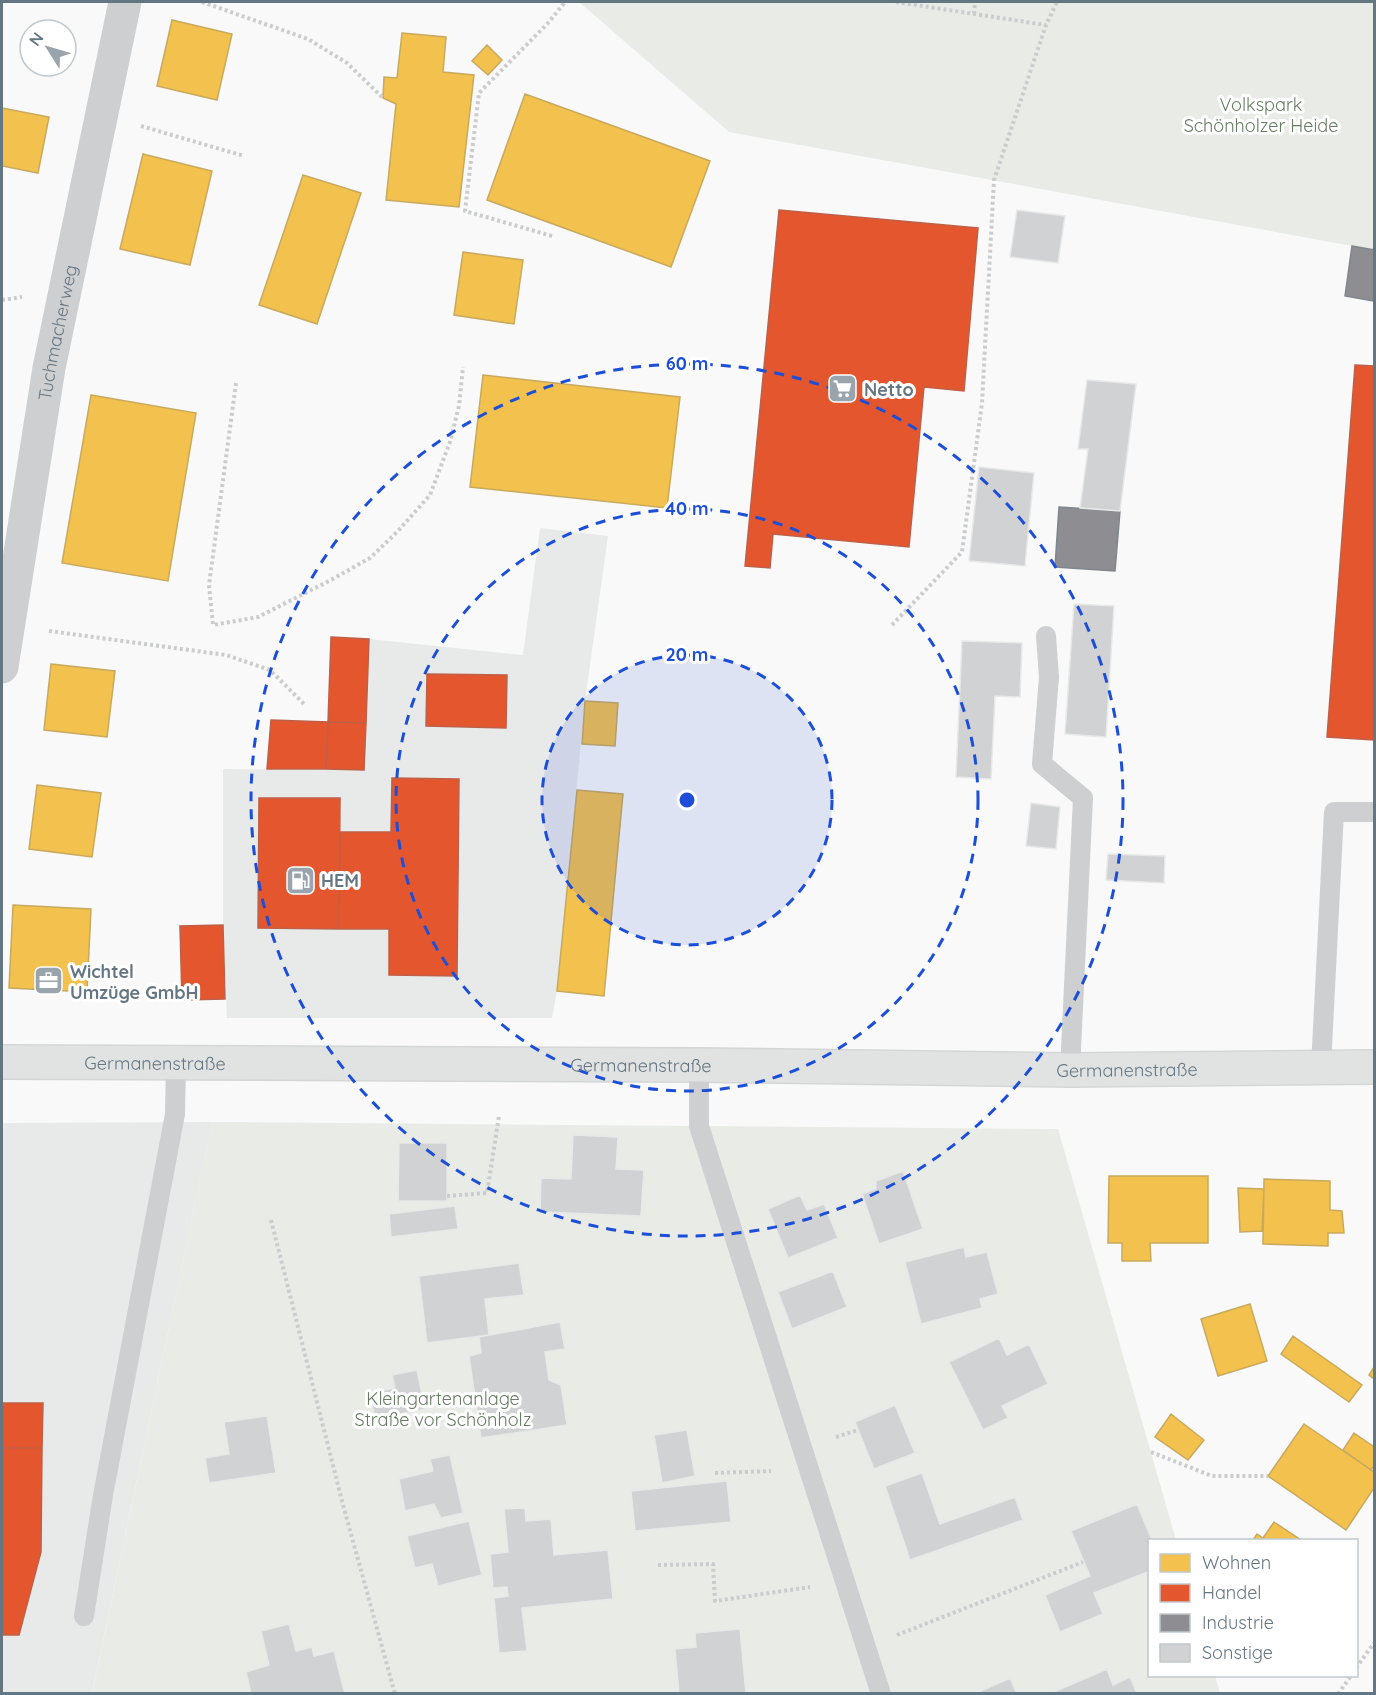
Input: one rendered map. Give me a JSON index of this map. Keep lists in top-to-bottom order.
{
  "streets": {
    "main road": ["Germanenstraße"],
    "street": ["Tuchmacherweg"]
  },
  "parks": ["Volkspark Schönholzer Heide", "Kleingartenanlage Straße vor Schönholz"],
  "places": {
    "supermarket": ["Netto"],
    "fuel station": ["HEM"],
    "office": ["Wichtel Umzüge GmbH"]
  },
  "legend": [
    "Wohnen",
    "Handel",
    "Industrie",
    "Sonstige"
  ],
  "north": "top left",
  "rings": ["60 m", "40 m", "20 m"]
}
